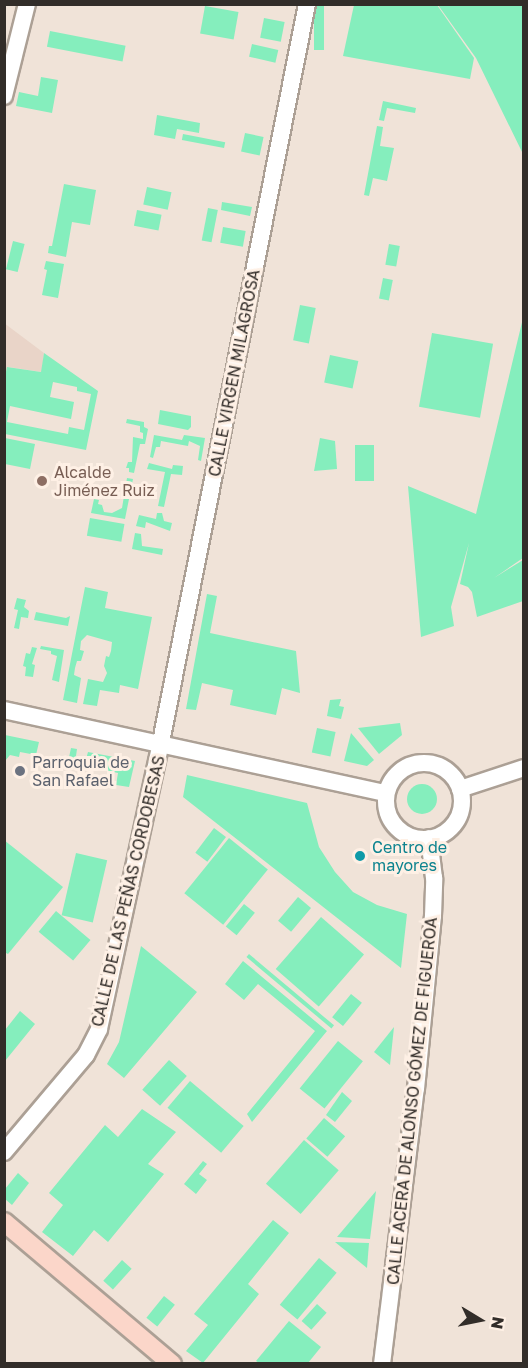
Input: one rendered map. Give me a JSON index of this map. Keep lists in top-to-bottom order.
{
  "streets": {
    "street": ["CALLE VIRGEN MILAGROSA", "CALLE DE LAS PEÑAS CORDOBESAS", "CALLE ACERA DE ALONSO GÓMEZ DE FIGUEROA"]
  },
  "crossings": [
    ["CALLE VIRGEN MILAGROSA", "CALLE DE LAS PEÑAS CORDOBESAS"]
  ],
  "places": ["Alcalde Jiménez Ruiz", "Parroquia de San Rafael", "Centro de mayores"],
  "north": "right"
}
